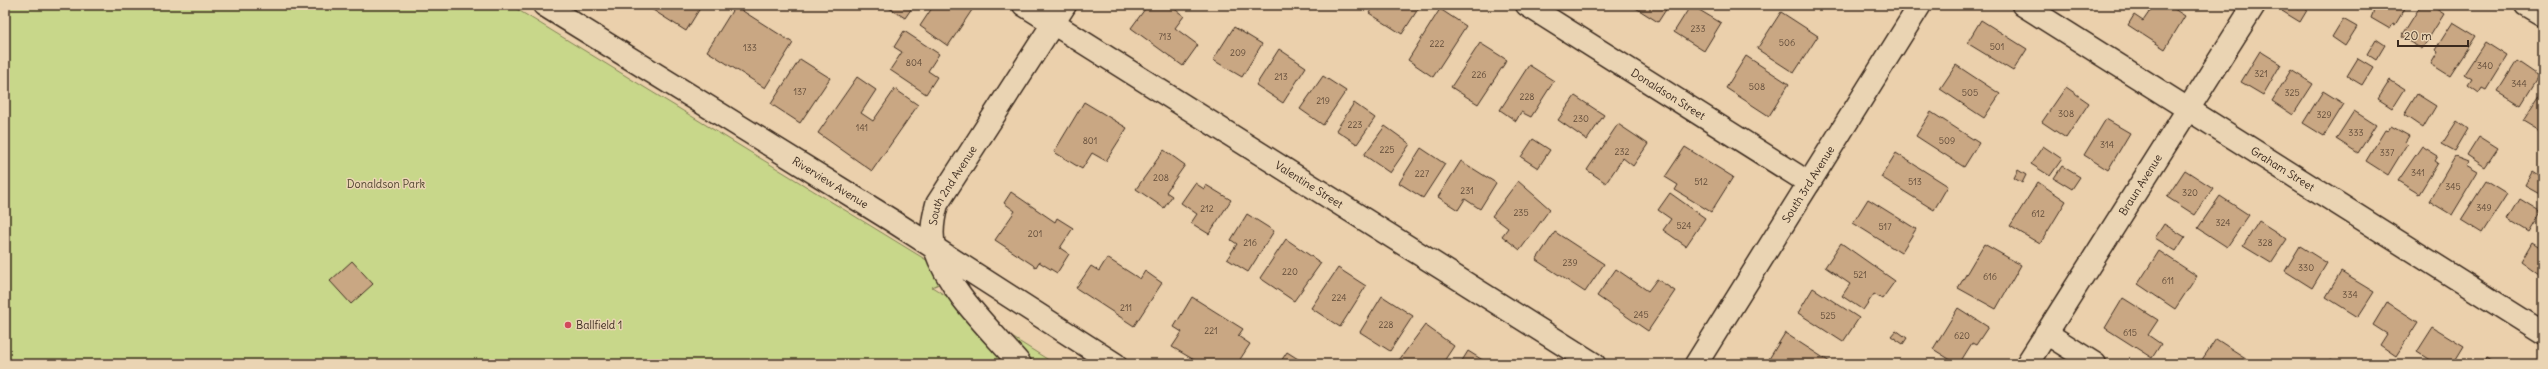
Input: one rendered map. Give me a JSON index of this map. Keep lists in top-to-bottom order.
{
  "streets": {
    "street": [
      "Donaldson Street",
      "Graham Street",
      "Riverview Avenue",
      "Valentine Street",
      "Braun Avenue",
      "South 3rd Avenue",
      "South 2nd Avenue"
    ]
  },
  "crossings": [
    ["Donaldson Street", "South 3rd Avenue"],
    ["Graham Street", "Braun Avenue"],
    ["Riverview Avenue", "South 2nd Avenue"],
    ["Valentine Street", "South 2nd Avenue"]
  ],
  "parks": ["Donaldson Park"],
  "places": ["Ballfield 1"],
  "house_numbers": [
    "233",
    "713",
    "506",
    "222",
    "501",
    "133",
    "209",
    "804",
    "340",
    "321",
    "226",
    "213",
    "344",
    "508",
    "137",
    "505",
    "325",
    "228",
    "219",
    "308",
    "329",
    "230",
    "223",
    "141",
    "333",
    "801",
    "509",
    "314",
    "225",
    "232",
    "337",
    "341",
    "227",
    "208",
    "512",
    "513",
    "345",
    "231",
    "320",
    "349",
    "212",
    "235",
    "612",
    "324",
    "524",
    "517",
    "201",
    "216",
    "328",
    "239",
    "330",
    "220",
    "521",
    "616",
    "611",
    "334",
    "224",
    "211",
    "245",
    "525",
    "228",
    "221",
    "615",
    "620"
  ],
  "scale_bar": "20 m"
}
